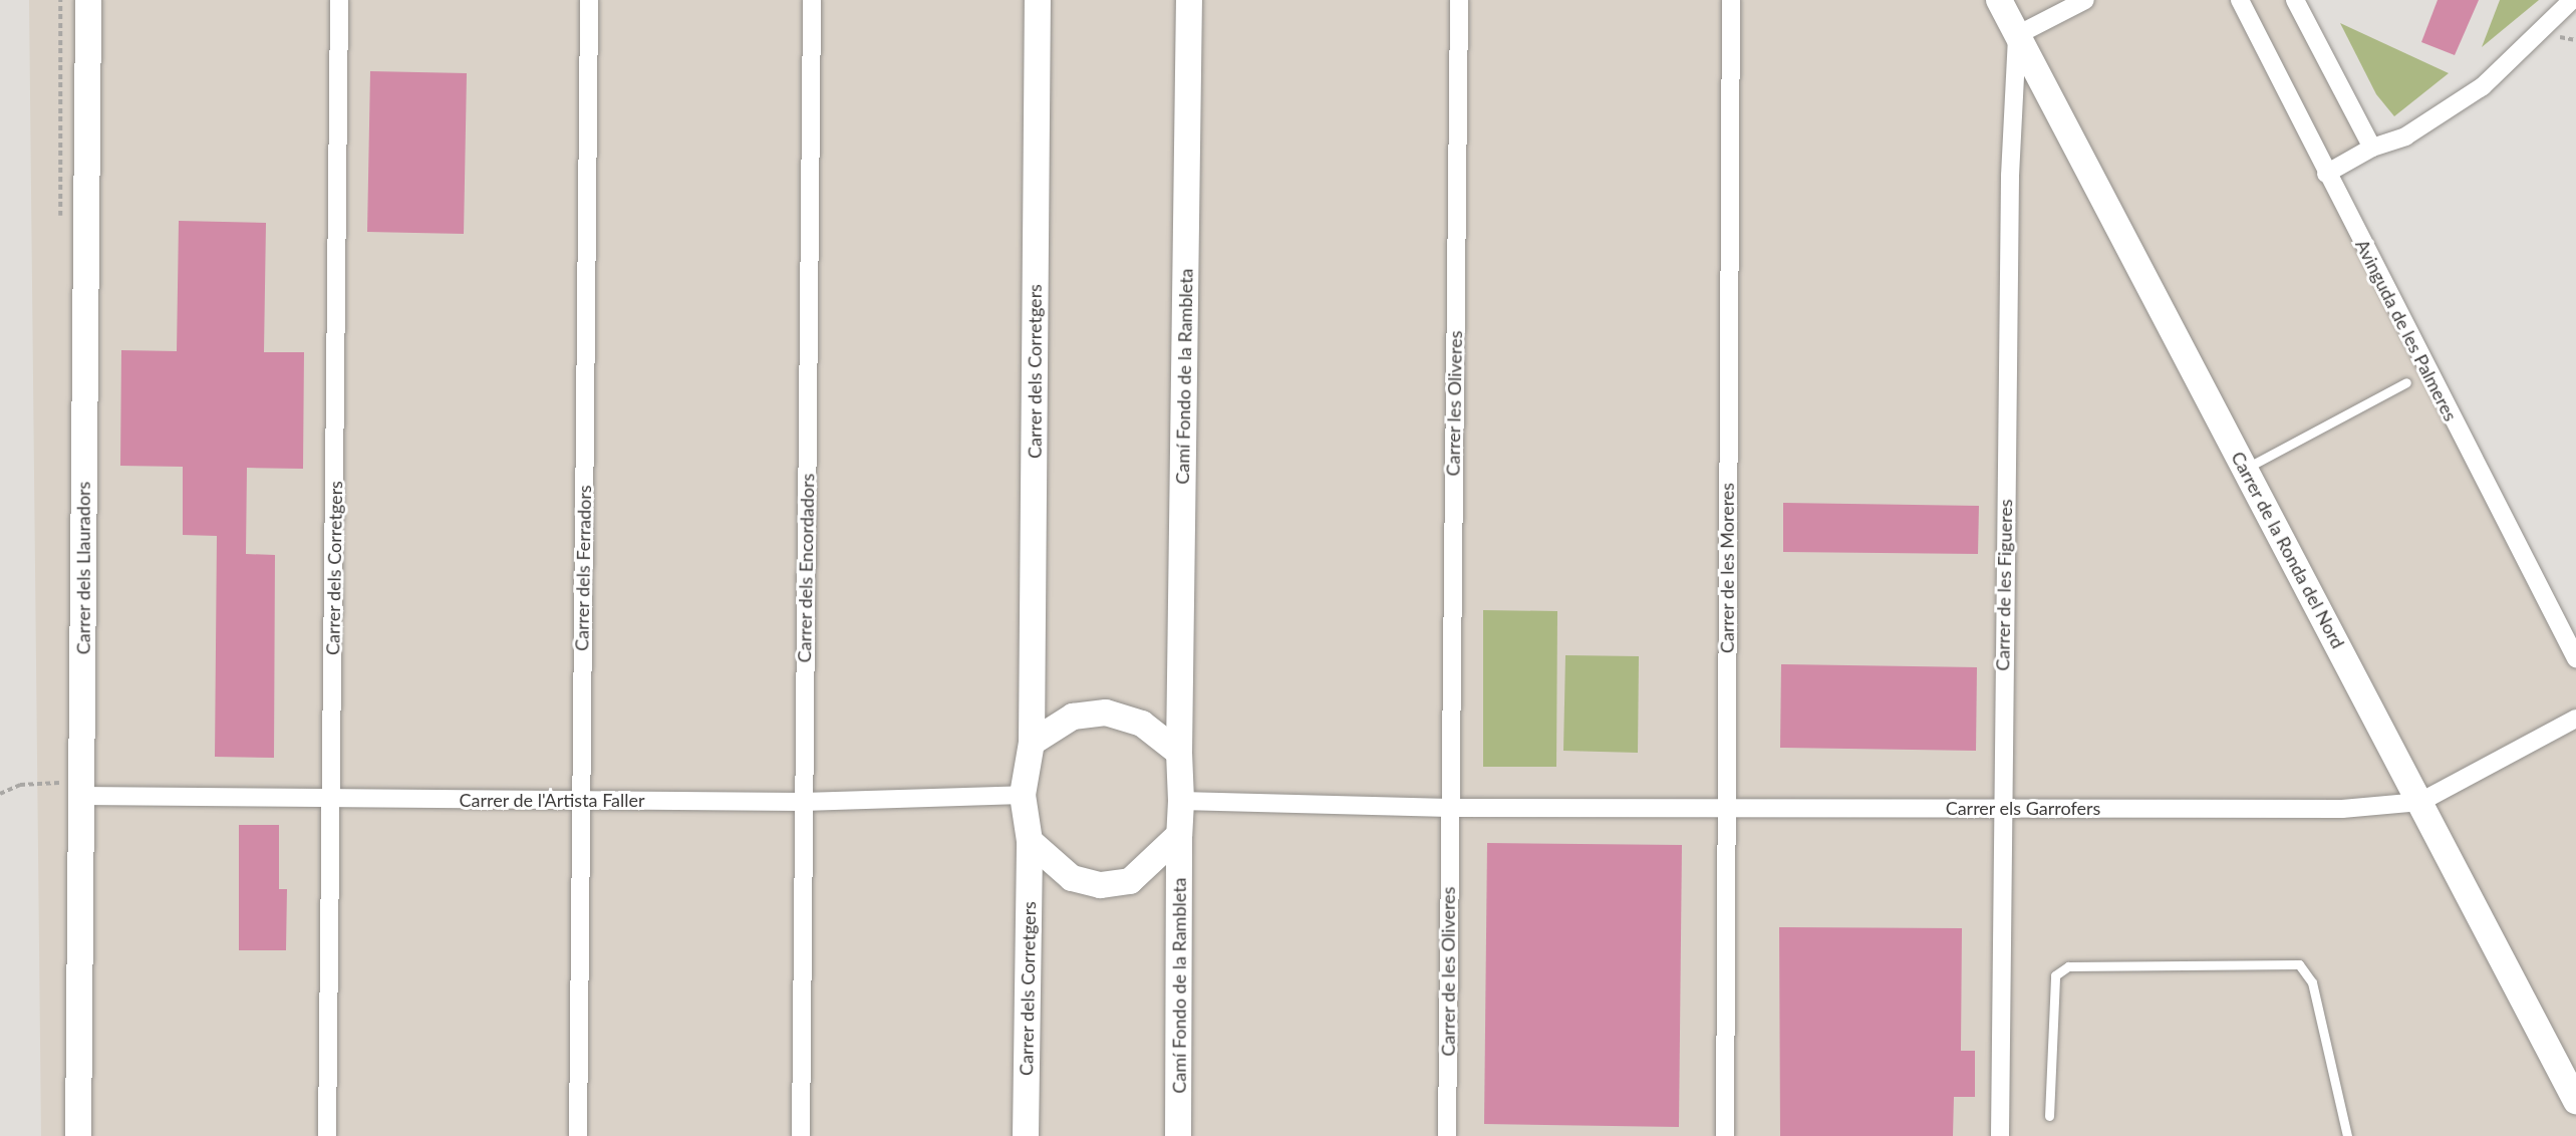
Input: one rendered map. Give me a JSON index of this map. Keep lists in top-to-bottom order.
{
  "streets": {
    "street": [
      "Avinguda de les Palmeres",
      "Carrer dels Corretgers",
      "Camí Fondo de la Rambleta",
      "Carrer les Oliveres",
      "Carrer de la Ronda del Nord",
      "Carrer dels Llauradors",
      "Carrer dels Ferradors",
      "Carrer dels Encordadors",
      "Carrer de les Moreres",
      "Carrer de les Figueres",
      "Carrer de l'Artista Faller",
      "Carrer els Garrofers",
      "Carrer de les Oliveres"
    ]
  },
  "crossings": [
    ["Carrer dels Corretgers", "Camí Fondo de la Rambleta"],
    ["Carrer dels Corretgers", "Carrer de l'Artista Faller"],
    ["Carrer dels Corretgers", "Carrer els Garrofers"],
    ["Camí Fondo de la Rambleta", "Carrer de l'Artista Faller"],
    ["Camí Fondo de la Rambleta", "Carrer els Garrofers"],
    ["Carrer les Oliveres", "Carrer els Garrofers"],
    ["Carrer les Oliveres", "Carrer de les Oliveres"],
    ["Carrer de la Ronda del Nord", "Carrer de les Figueres"],
    ["Carrer de la Ronda del Nord", "Carrer els Garrofers"],
    ["Carrer dels Llauradors", "Carrer de l'Artista Faller"],
    ["Carrer dels Ferradors", "Carrer de l'Artista Faller"],
    ["Carrer dels Encordadors", "Carrer de l'Artista Faller"],
    ["Carrer de les Moreres", "Carrer els Garrofers"],
    ["Carrer de les Figueres", "Carrer els Garrofers"],
    ["Carrer de l'Artista Faller", "Carrer els Garrofers"],
    ["Carrer els Garrofers", "Carrer de les Oliveres"]
  ]
}
